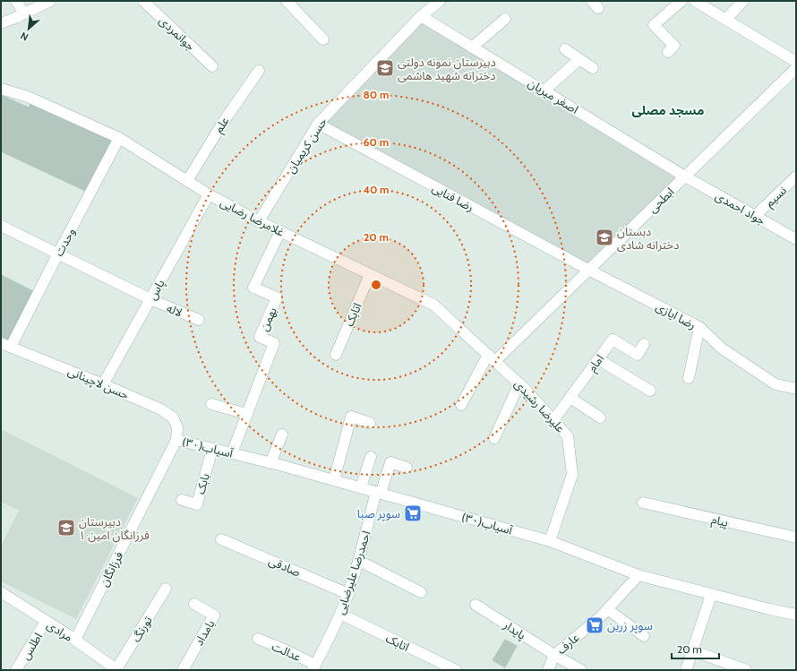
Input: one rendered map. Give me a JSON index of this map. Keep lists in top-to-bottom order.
{
  "streets": {
    "street": [
      "جوانمردی",
      "اصغر میریان",
      "علم",
      "حسن کریمیان",
      "نسیم",
      "رضا فنایی",
      "ابطحی",
      "جواد احمدی",
      "غلامرضا رضایی",
      "وحدت",
      "پاس",
      "لاله",
      "اتابک",
      "رضا ایازی",
      "بهمن",
      "امام",
      "حسن لاچینانی",
      "علیرضا رشیدی",
      "آسیاب(۳۰)",
      "بابک",
      "پیام",
      "صادقی",
      "فرزانگان",
      "احمدرضا علیرضایی",
      "تورنگ",
      "پایدار",
      "مرادی",
      "بامداد",
      "عارف",
      "اطلس",
      "عدالت"
    ]
  },
  "crossings": [
    ["اصغر میریان", "حسن کریمیان"],
    ["اصغر میریان", "ابطحی"],
    ["اصغر میریان", "جواد احمدی"],
    ["علم", "غلامرضا رضایی"],
    ["حسن کریمیان", "رضا فنایی"],
    ["حسن کریمیان", "غلامرضا رضایی"],
    ["نسیم", "جواد احمدی"],
    ["رضا فنایی", "ابطحی"],
    ["رضا فنایی", "رضا ایازی"],
    ["ابطحی", "جواد احمدی"],
    ["ابطحی", "غلامرضا رضایی"],
    ["ابطحی", "رضا ایازی"],
    ["ابطحی", "علیرضا رشیدی"],
    ["غلامرضا رضایی", "وحدت"],
    ["غلامرضا رضایی", "پاس"],
    ["غلامرضا رضایی", "اتابک"],
    ["غلامرضا رضایی", "بهمن"],
    ["غلامرضا رضایی", "علیرضا رشیدی"],
    ["وحدت", "لاله"],
    ["وحدت", "حسن لاچینانی"],
    ["پاس", "لاله"],
    ["پاس", "حسن لاچینانی"],
    ["اتابک", "احمدرضا علیرضایی"],
    ["بهمن", "آسیاب(۳۰)"],
    ["امام", "علیرضا رشیدی"],
    ["حسن لاچینانی", "آسیاب(۳۰)"],
    ["حسن لاچینانی", "فرزانگان"],
    ["علیرضا رشیدی", "آسیاب(۳۰)"],
    ["آسیاب(۳۰)", "بابک"],
    ["آسیاب(۳۰)", "فرزانگان"],
    ["آسیاب(۳۰)", "احمدرضا علیرضایی"],
    ["آسیاب(۳۰)", "عارف"],
    ["صادقی", "احمدرضا علیرضایی"],
    ["فرزانگان", "مرادی"],
    ["احمدرضا علیرضایی", "عدالت"],
    ["تورنگ", "مرادی"],
    ["پایدار", "عارف"],
    ["مرادی", "اطلس"]
  ],
  "districts": ["مسجد مصلی"],
  "places": {
    "school or university": ["دبیرستان نمونه دولتی دخترانه شهید هاشمی", "دبستان دخترانه شادی", "دبیرستان فرزانگان امین ۱"],
    "supermarket": ["سوپر صبا", "سوپر زرین"]
  },
  "scale_bar": "20 m",
  "north": "bottom left",
  "rings": [
    "80 m",
    "60 m",
    "40 m",
    "20 m"
  ]
}
